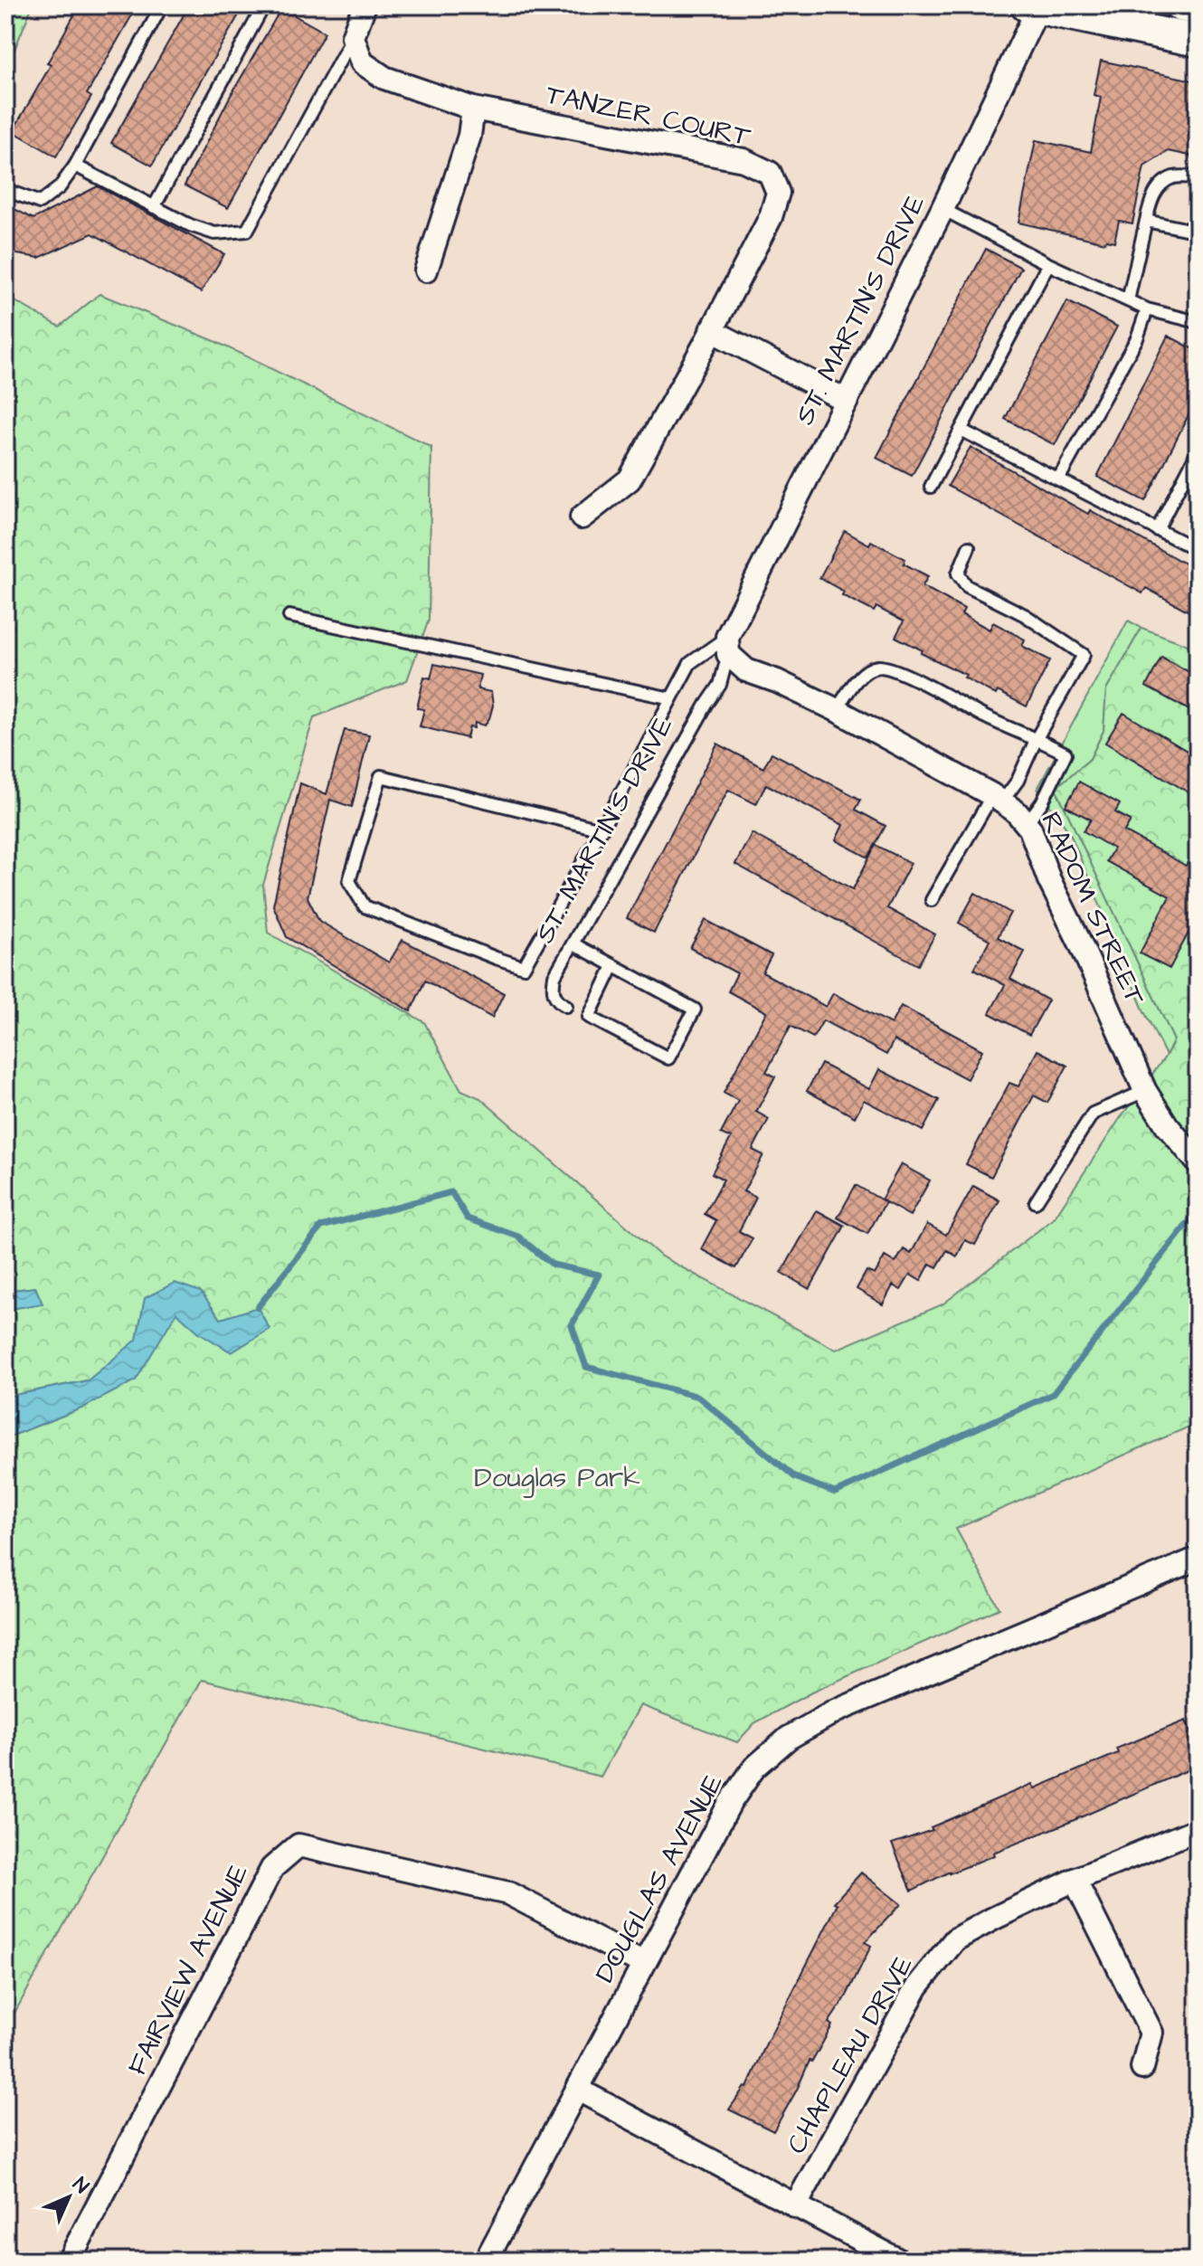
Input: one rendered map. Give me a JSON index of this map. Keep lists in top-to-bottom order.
{
  "streets": {
    "street": [
      "TANZER COURT",
      "ST. MARTIN'S DRIVE",
      "RADOM STREET",
      "DOUGLAS AVENUE",
      "FAIRVIEW AVENUE",
      "CHAPLEAU DRIVE"
    ]
  },
  "crossings": [
    ["ST. MARTIN'S DRIVE", "RADOM STREET"],
    ["DOUGLAS AVENUE", "FAIRVIEW AVENUE"]
  ],
  "parks": ["Douglas Park"],
  "north": "top right"
}
